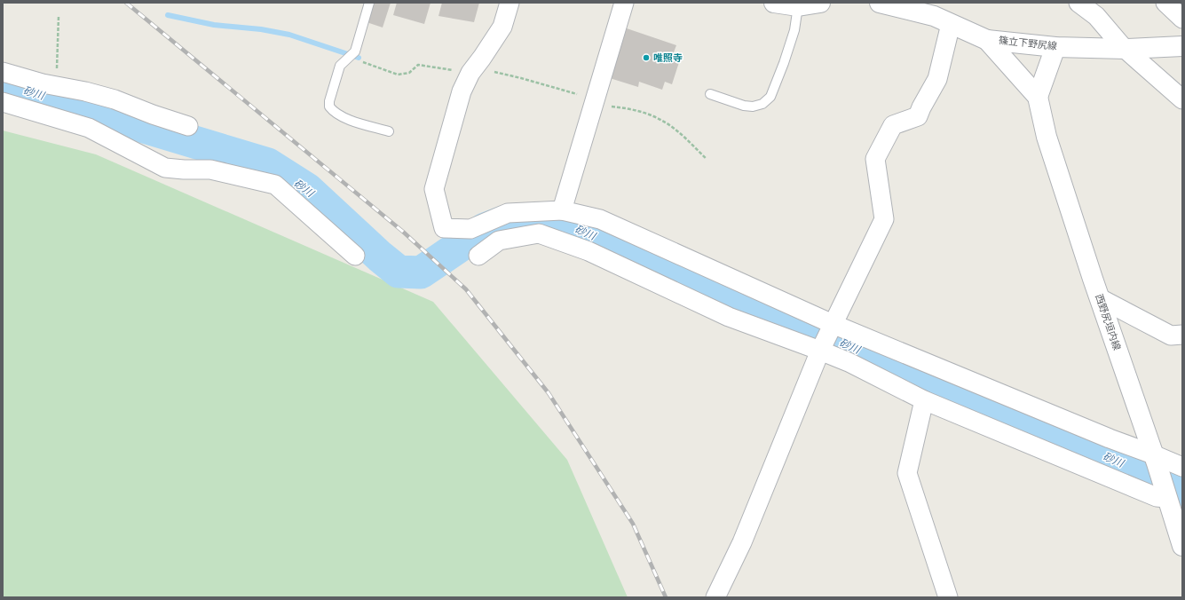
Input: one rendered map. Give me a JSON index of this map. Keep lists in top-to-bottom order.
{
  "streets": {
    "main road": ["篠立下野尻線", "西野尻垣内線"]
  },
  "crossings": [
    ["篠立下野尻線", "西野尻垣内線"]
  ],
  "water": ["砂川"],
  "places": ["唯照寺"]
}
